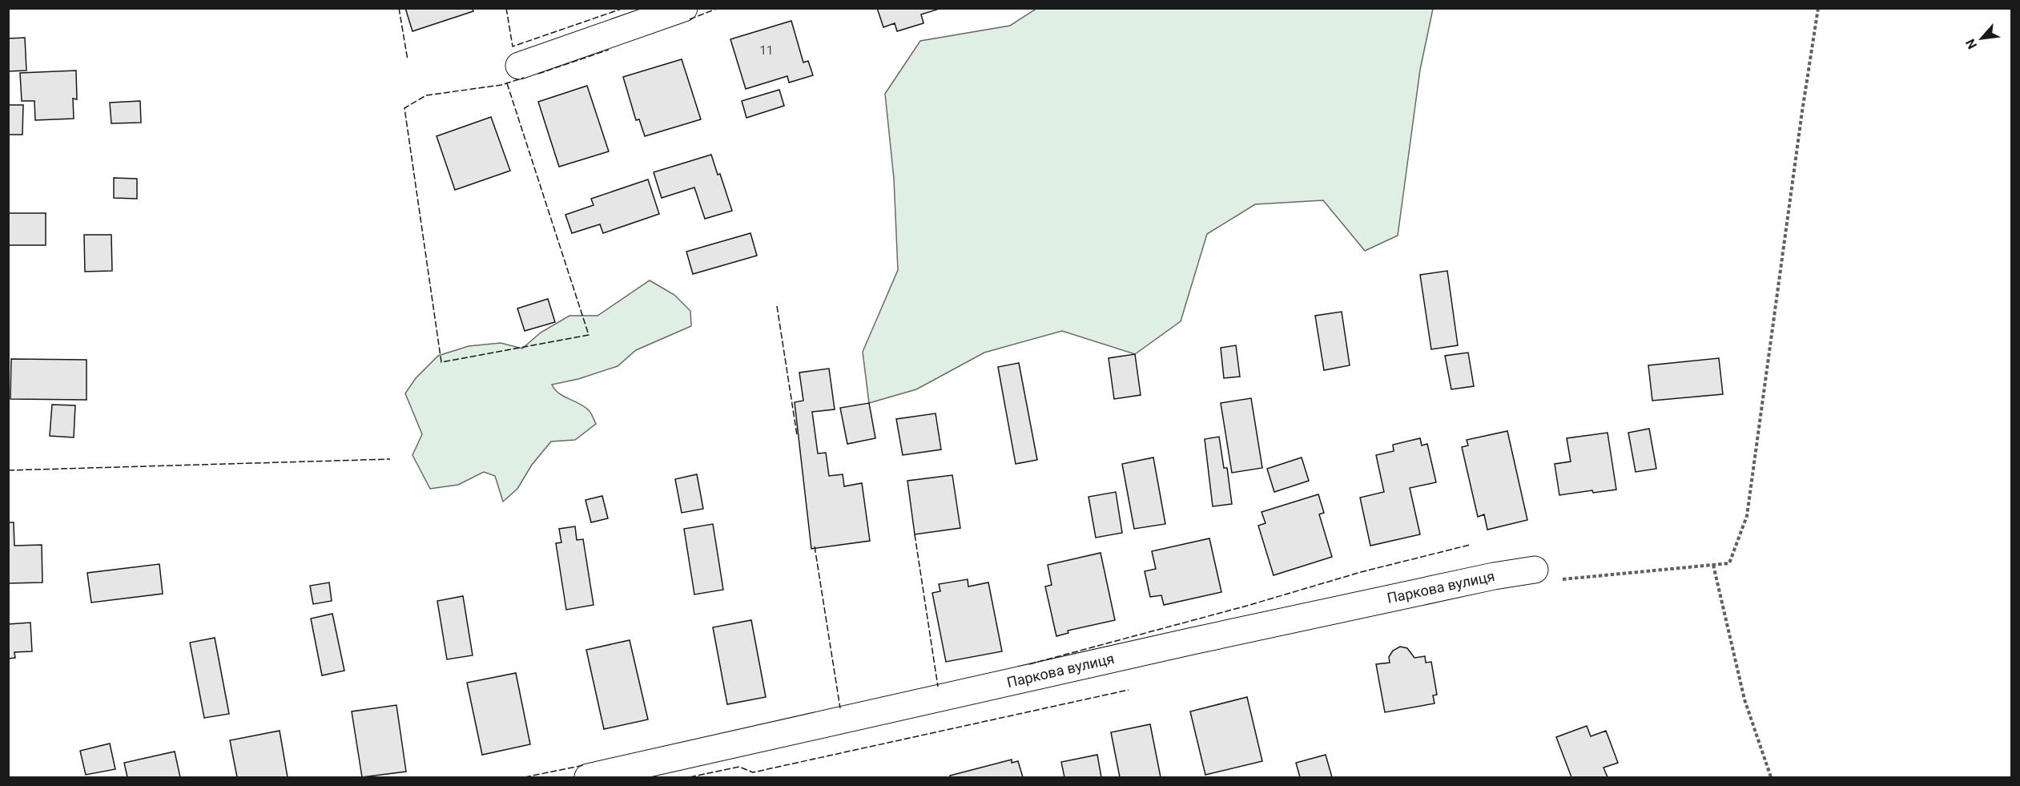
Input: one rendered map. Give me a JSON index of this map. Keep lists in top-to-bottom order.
{
  "streets": {
    "street": ["Паркова вулиця"]
  },
  "house_numbers": ["11"],
  "north": "bottom left"
}
